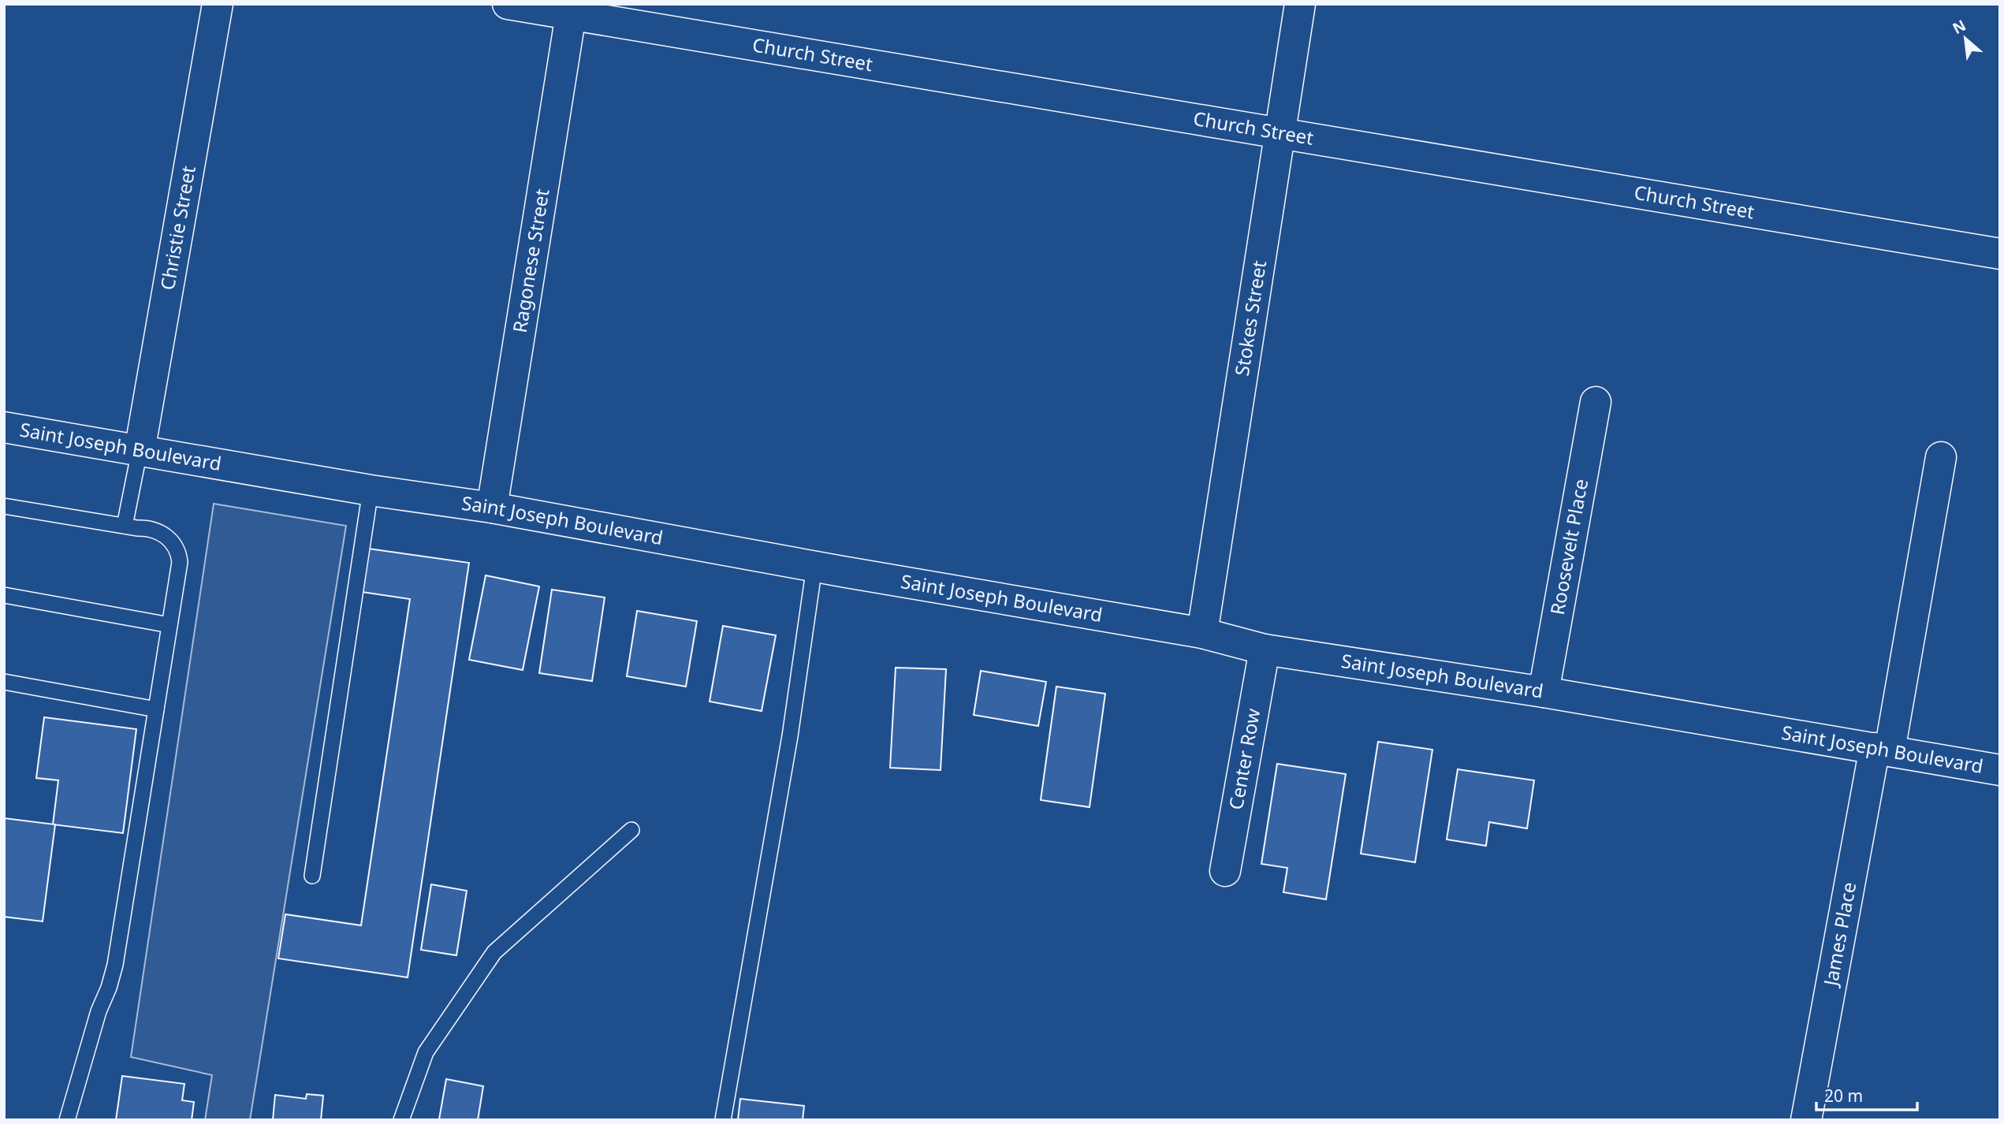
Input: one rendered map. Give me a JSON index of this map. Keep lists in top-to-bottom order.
{
  "streets": {
    "street": [
      "Church Street",
      "Christie Street",
      "Ragonese Street",
      "Stokes Street",
      "Saint Joseph Boulevard",
      "Roosevelt Place",
      "Center Row",
      "James Place"
    ]
  },
  "crossings": [
    ["Church Street", "Ragonese Street"],
    ["Church Street", "Stokes Street"],
    ["Christie Street", "Saint Joseph Boulevard"],
    ["Ragonese Street", "Saint Joseph Boulevard"],
    ["Stokes Street", "Saint Joseph Boulevard"],
    ["Saint Joseph Boulevard", "Roosevelt Place"],
    ["Saint Joseph Boulevard", "Center Row"],
    ["Saint Joseph Boulevard", "James Place"]
  ],
  "scale_bar": "20 m",
  "north": "top left"
}
